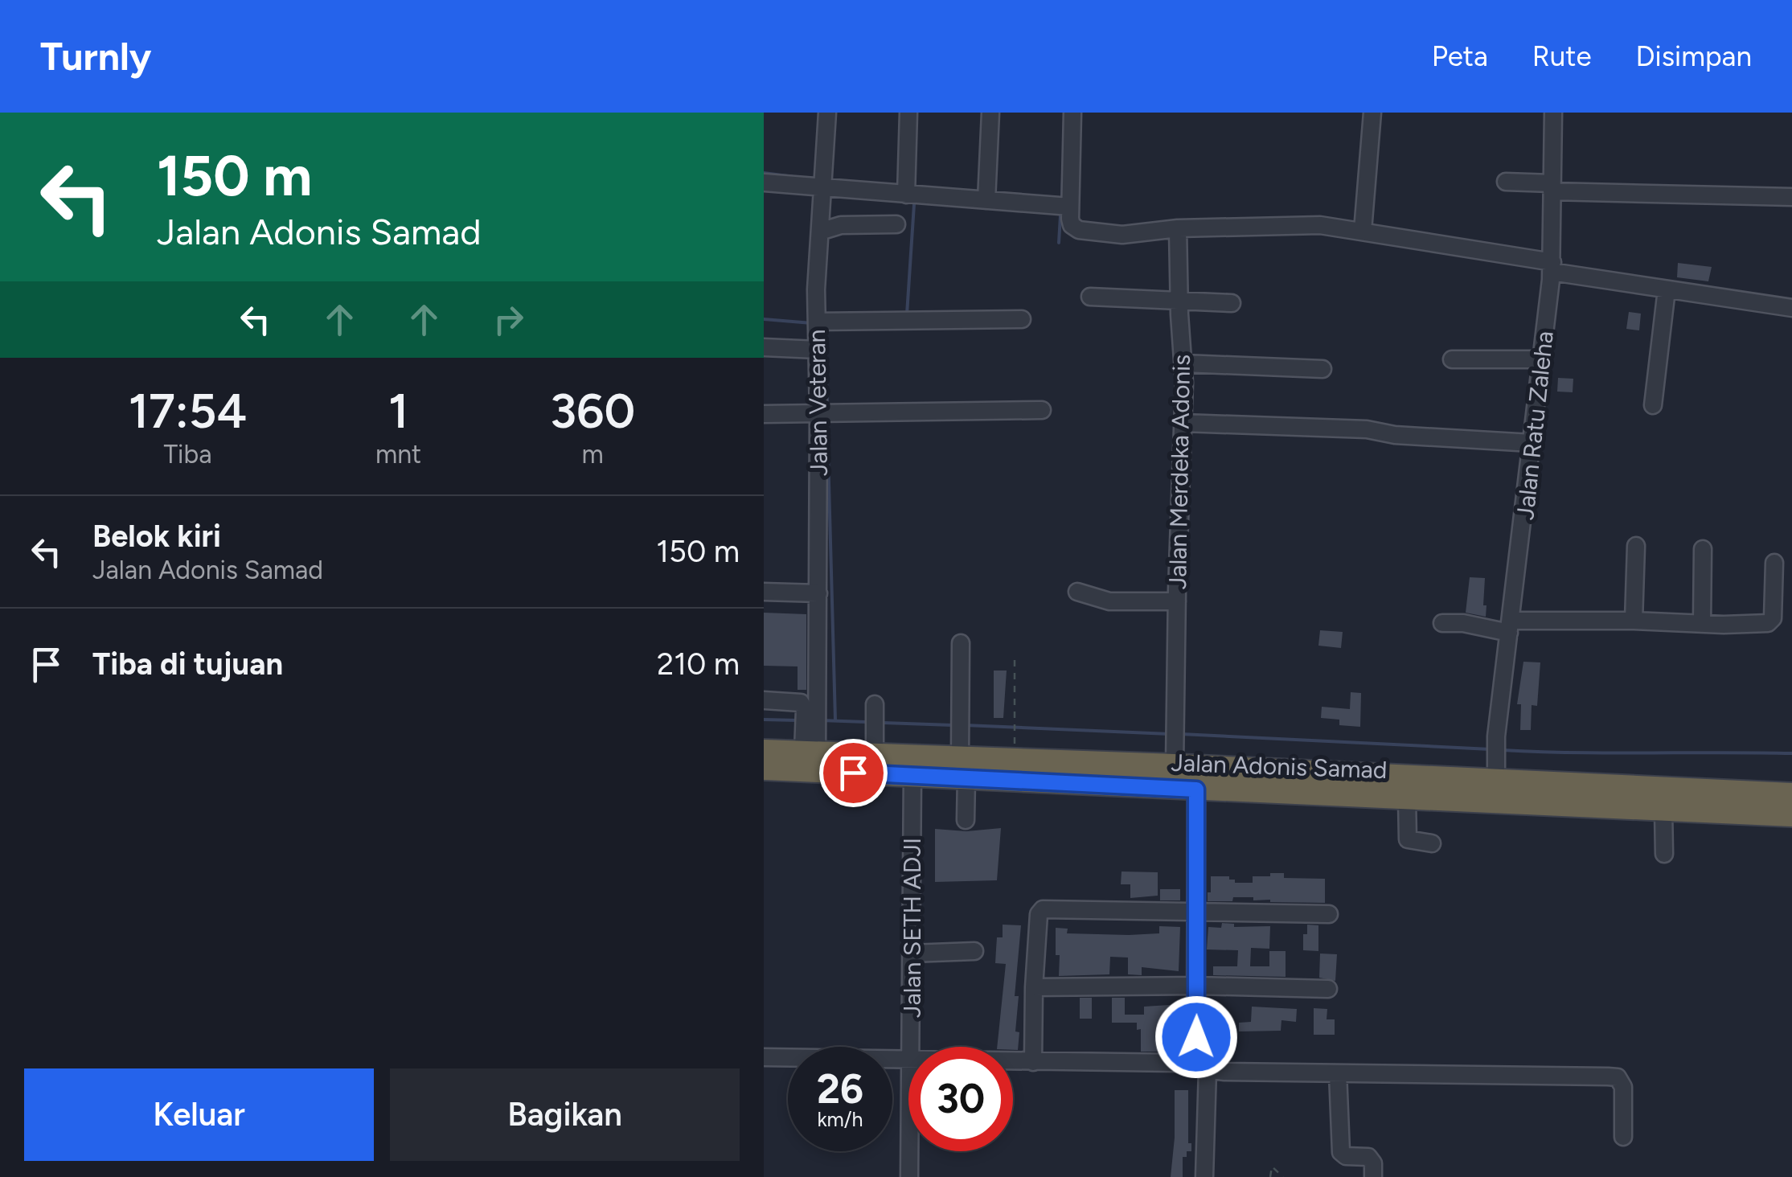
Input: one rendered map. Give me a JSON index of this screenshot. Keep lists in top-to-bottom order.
{
  "streets": {
    "highway": ["Jalan Adonis Samad"],
    "street": [
      "Jalan Veteran",
      "Jalan Ratu Zaleha",
      "Jalan Merdeka Adonis",
      "Jalan SETH ADJI"
    ]
  },
  "crossings": [
    ["Jalan Adonis Samad", "Jalan SETH ADJI"]
  ],
  "page": {
    "header": "Turnly",
    "nav": ["Peta", "Rute", "Disimpan"],
    "turn": ["150 m", "Jalan Adonis Samad"],
    "eta": [
      "17:54",
      "Tiba",
      "1",
      "mnt",
      "360",
      "m"
    ],
    "list": [
      {
        "name": "Belok kiri",
        "note": "Jalan Adonis Samad",
        "value": "150 m"
      },
      {
        "name": "Tiba di tujuan",
        "value": "210 m"
      }
    ],
    "speed": "26 km/h",
    "limit": "30",
    "buttons": ["Keluar", "Bagikan"]
  }
}
